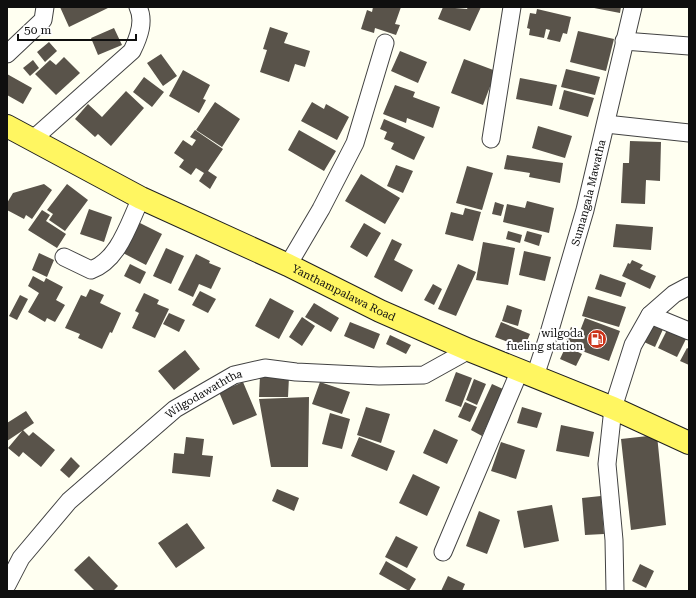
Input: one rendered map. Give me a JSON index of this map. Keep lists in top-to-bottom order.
{
  "streets": {
    "main road": ["Yanthampalawa Road"],
    "street": ["Sumangala Mawatha", "Wilgodawaththa"]
  },
  "crossings": [
    ["Sumangala Mawatha", "Yanthampalawa Road"],
    ["Yanthampalawa Road", "Wilgodawaththa"]
  ],
  "places": {
    "fuel station": ["wilgoda fueling station"]
  },
  "scale_bar": "50 m"
}
